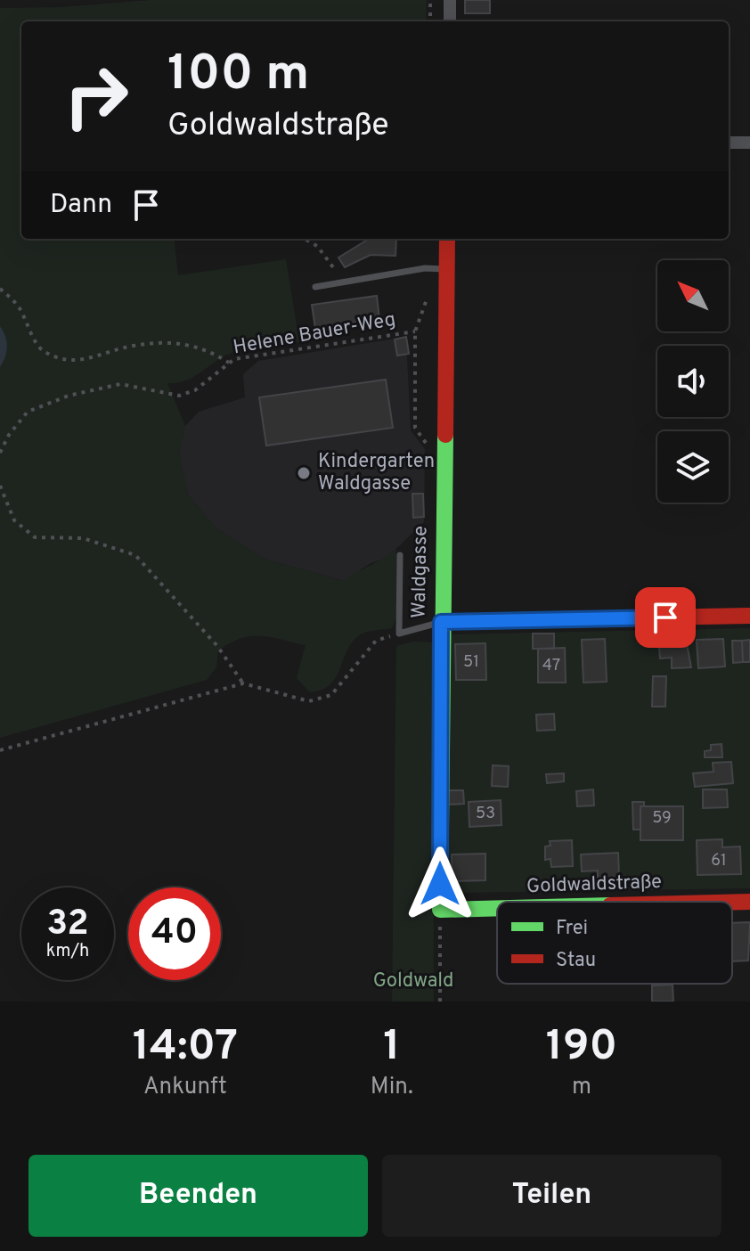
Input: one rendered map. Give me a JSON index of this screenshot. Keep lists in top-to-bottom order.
{
  "streets": {
    "street": ["Waldgasse", "Goldwaldstraße"],
    "path": ["Helene Bauer-Weg"]
  },
  "crossings": [
    ["Waldgasse", "Goldwaldstraße"]
  ],
  "parks": ["Goldwald"],
  "places": ["Kindergarten Waldgasse"],
  "house_numbers": [
    "51",
    "47",
    "53",
    "59",
    "61"
  ],
  "legend": ["Frei", "Stau"],
  "north": "top left",
  "page": {
    "turn": ["100 m", "Goldwaldstraße"],
    "then": "Dann",
    "speed": "32 km/h",
    "limit": "40",
    "eta": [
      "14:07",
      "Ankunft",
      "1",
      "Min.",
      "190",
      "m"
    ],
    "buttons": ["Beenden", "Teilen"]
  }
}
